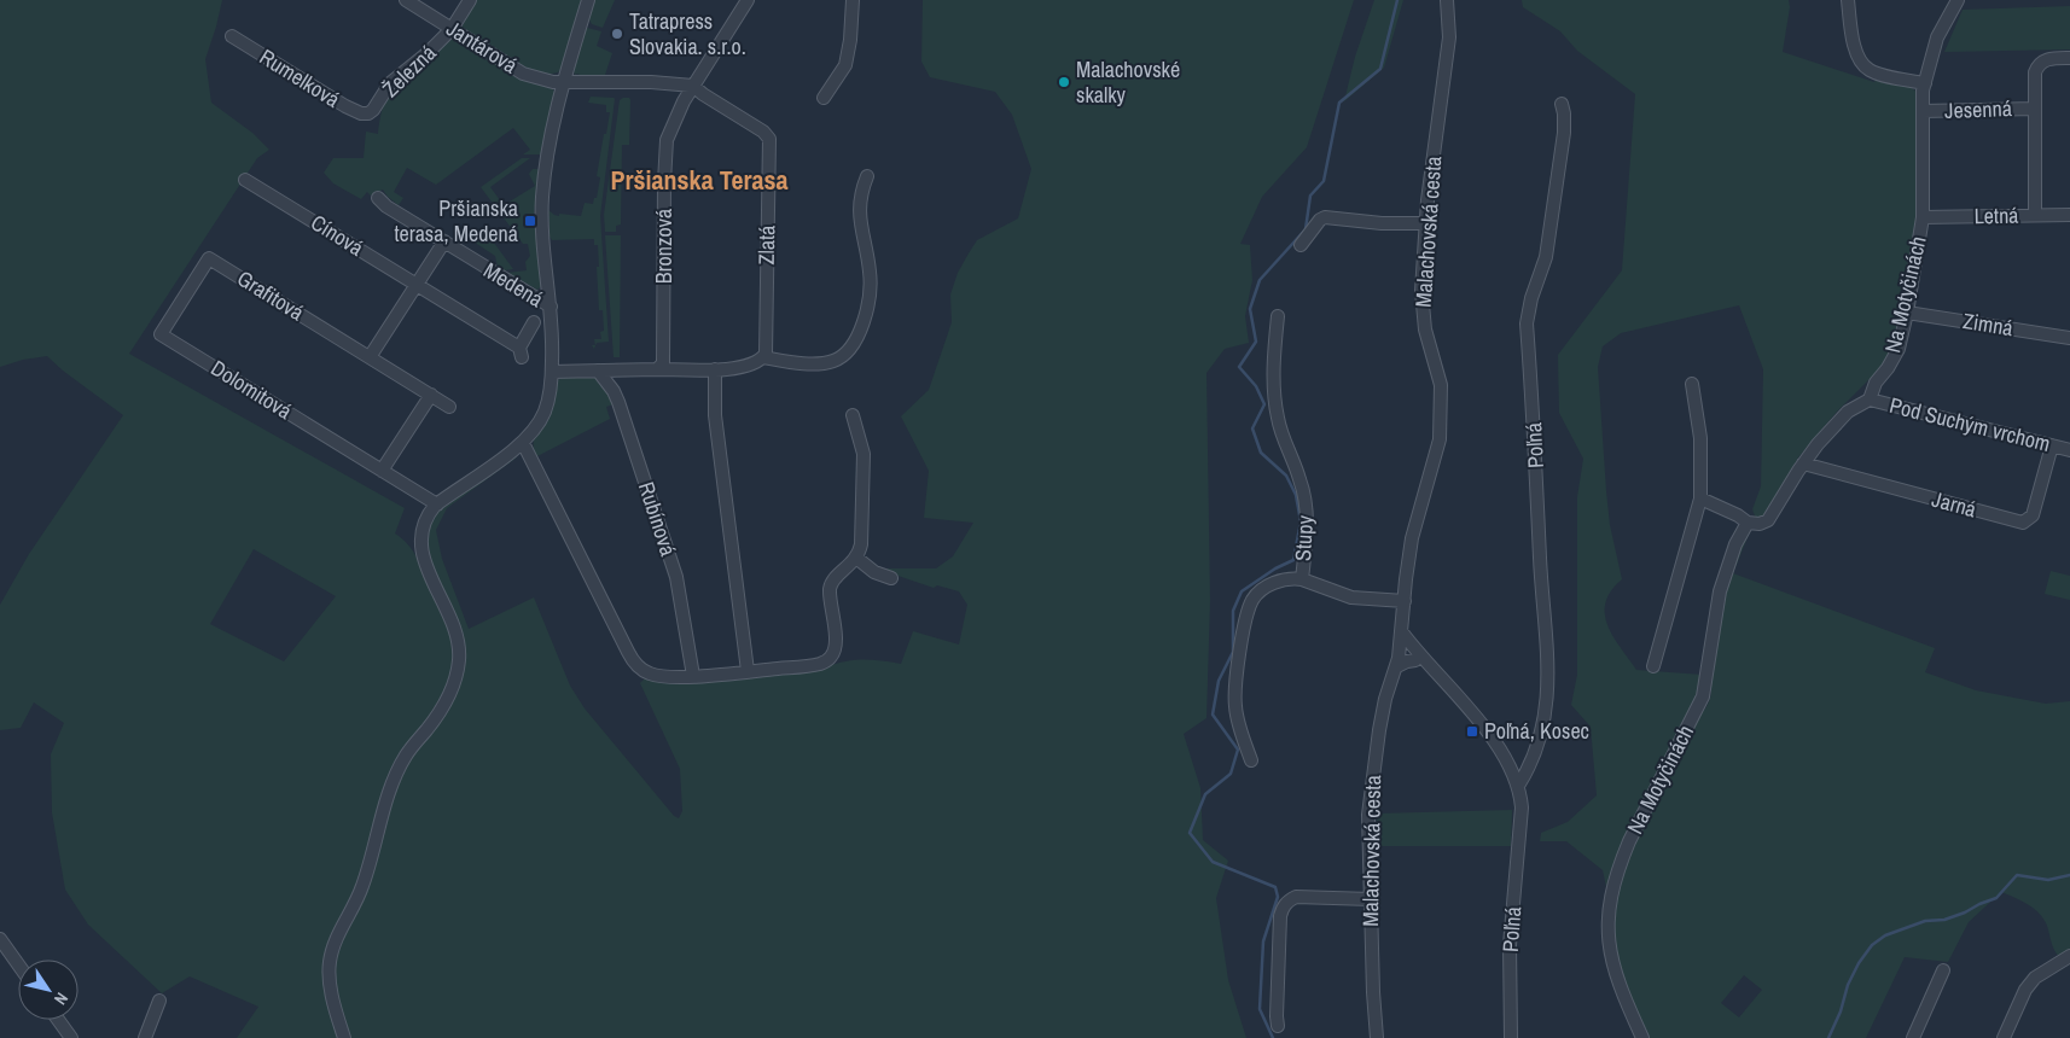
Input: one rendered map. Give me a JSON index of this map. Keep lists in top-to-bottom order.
{
  "streets": {
    "street": [
      "Jantárová",
      "Železná",
      "Rumelková",
      "Jesenná",
      "Letná",
      "Malachovská cesta",
      "Cínová",
      "Zlatá",
      "Bronzová",
      "Medená",
      "Na Motyčinách",
      "Grafitová",
      "Zimná",
      "Dolomitová",
      "Pod Suchým vrchom",
      "Poľná",
      "Jarná",
      "Rubínová",
      "Stupy"
    ]
  },
  "crossings": [
    ["Jantárová", "Železná"],
    ["Jantárová", "Medená"],
    ["Železná", "Rumelková"],
    ["Jesenná", "Letná"],
    ["Jesenná", "Na Motyčinách"],
    ["Letná", "Na Motyčinách"],
    ["Malachovská cesta", "Poľná"],
    ["Zlatá", "Bronzová"],
    ["Na Motyčinách", "Zimná"],
    ["Na Motyčinách", "Pod Suchým vrchom"],
    ["Na Motyčinách", "Jarná"],
    ["Grafitová", "Dolomitová"],
    ["Pod Suchým vrchom", "Jarná"]
  ],
  "districts": ["Pršianska Terasa"],
  "places": {
    "other": ["Tatrapress Slovakia. s.r.o.", "Malachovské skalky"],
    "transit": ["Pršianska terasa, Medená", "Poľná, Kosec"]
  },
  "north": "bottom right"
}
